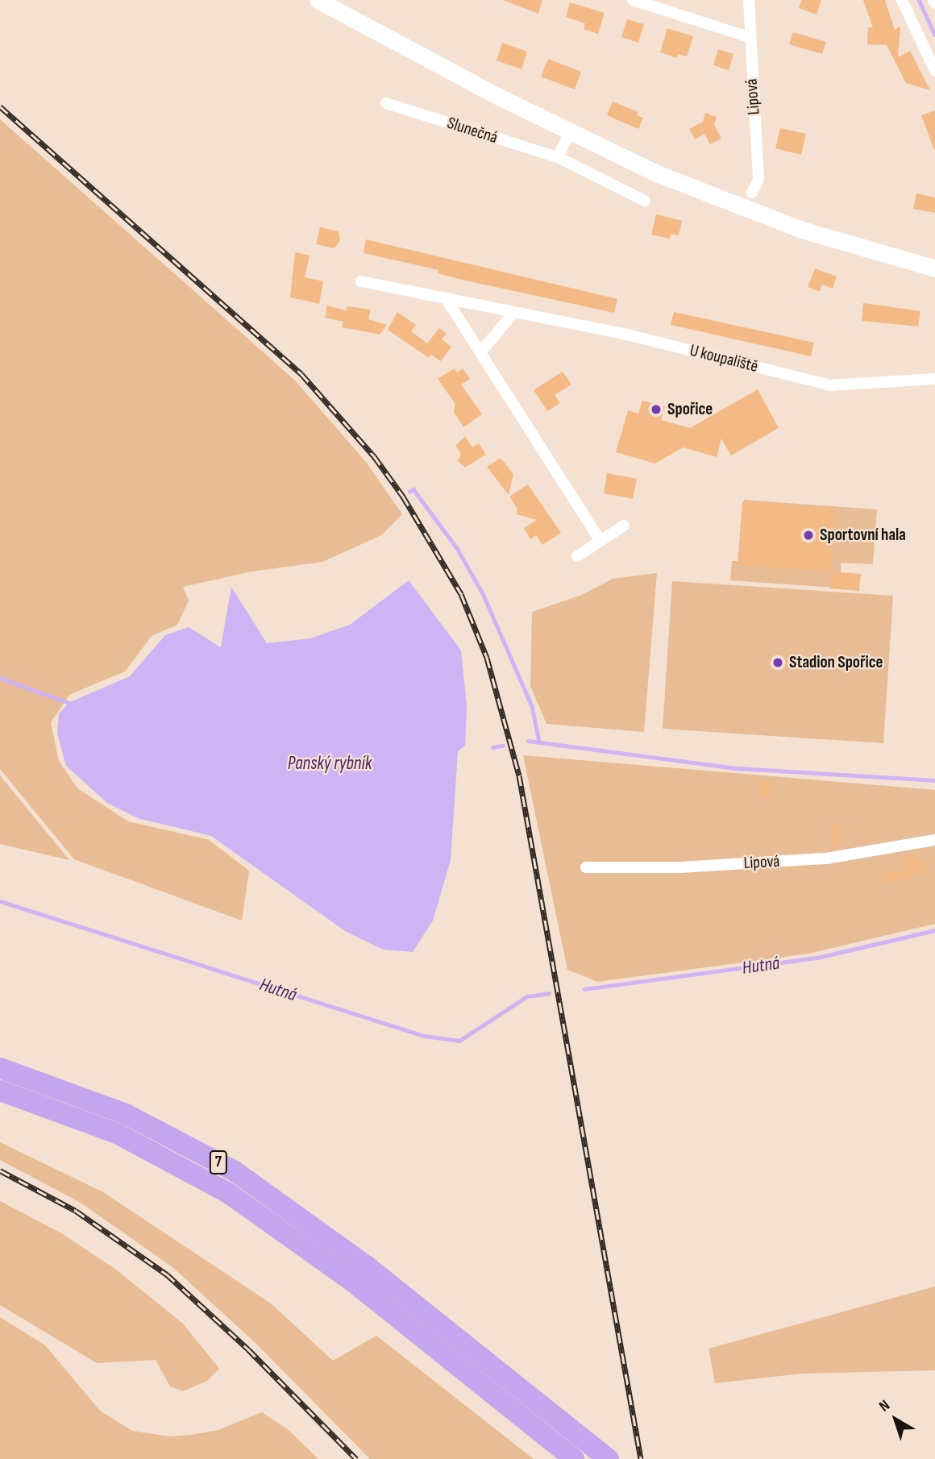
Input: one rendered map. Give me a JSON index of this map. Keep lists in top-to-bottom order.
{
  "streets": {
    "highway": ["7"],
    "street": ["Lipová", "Slunečná", "U koupaliště"]
  },
  "water": ["Panský rybník", "Hutná"],
  "places": ["Spořice", "Sportovní hala", "Stadion Spořice"],
  "north": "top left"
}
